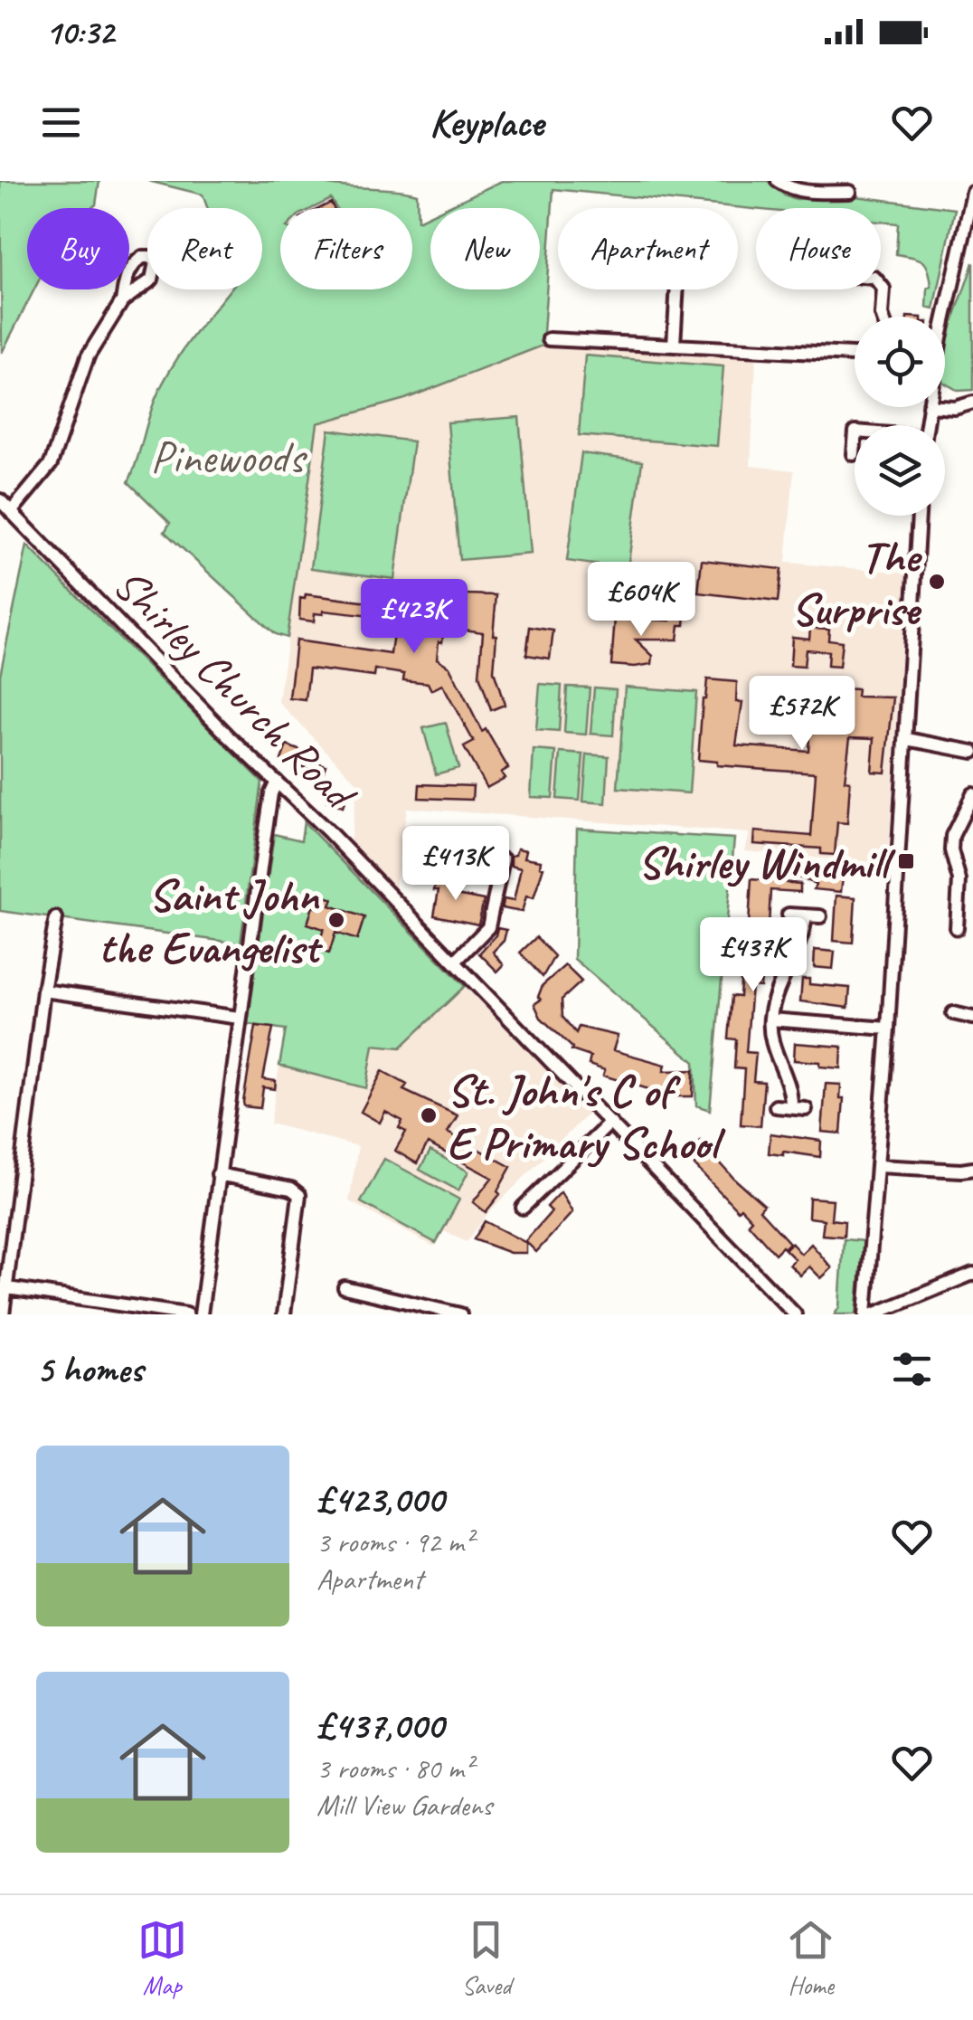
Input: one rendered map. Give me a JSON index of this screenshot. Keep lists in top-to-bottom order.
{
  "streets": {
    "street": ["Shirley Church Road"]
  },
  "parks": ["Pinewoods"],
  "places": {
    "other": ["The Surprise", "Saint John the Evangelist", "St. John's C of E Primary School"],
    "transit": ["Shirley Windmill"]
  },
  "page": {
    "status": "10:32",
    "header": "Keyplace",
    "chip": [
      "Buy",
      "Rent",
      "Filters",
      "New",
      "Apartment",
      "House"
    ],
    "price": [
      "£604K",
      "£423K",
      "£572K",
      "£413K",
      "£437K"
    ],
    "heading": "5 homes",
    "list": [
      {
        "name": "£423,000",
        "note": "3 rooms · 92 m² · Apartment"
      },
      {
        "name": "£437,000",
        "note": "3 rooms · 80 m² · Mill View Gardens"
      }
    ],
    "tabs": ["Map", "Saved", "Home"]
  }
}
